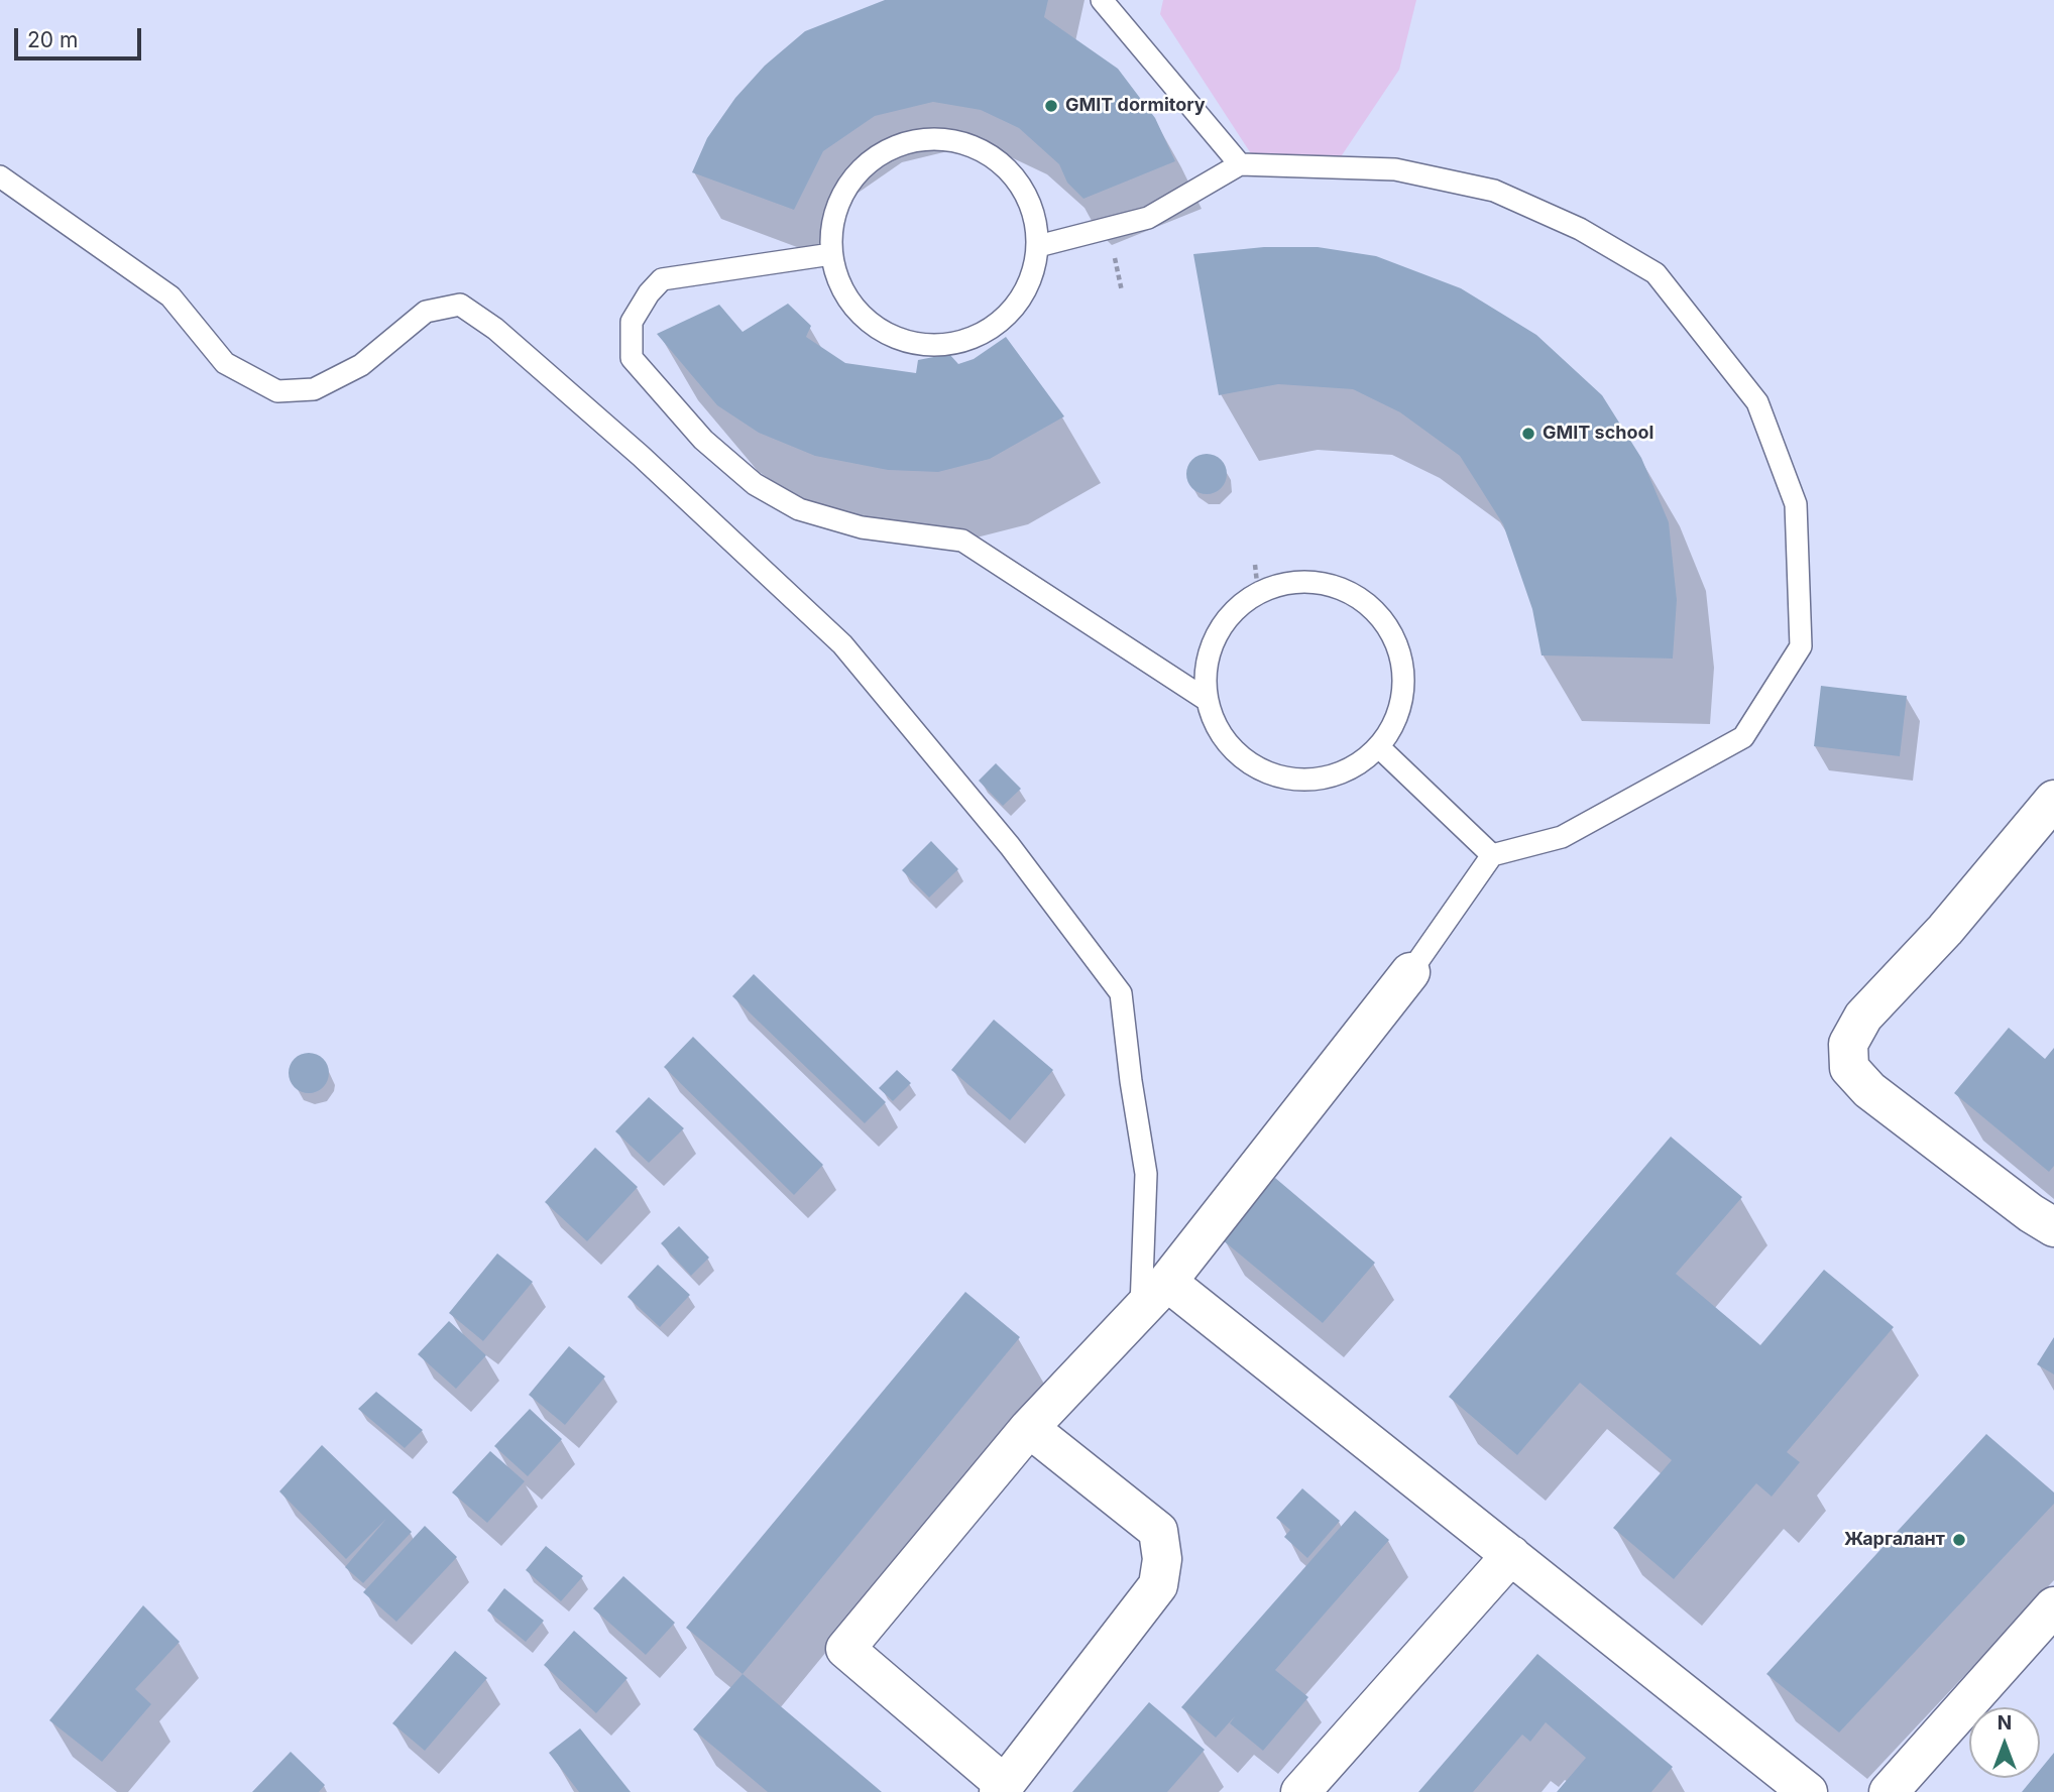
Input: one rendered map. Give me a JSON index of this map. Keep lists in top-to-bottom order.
{
  "places": ["GMIT dormitory", "GMIT school", "Жаргалант"],
  "scale_bar": "20 m",
  "north": "top"
}
